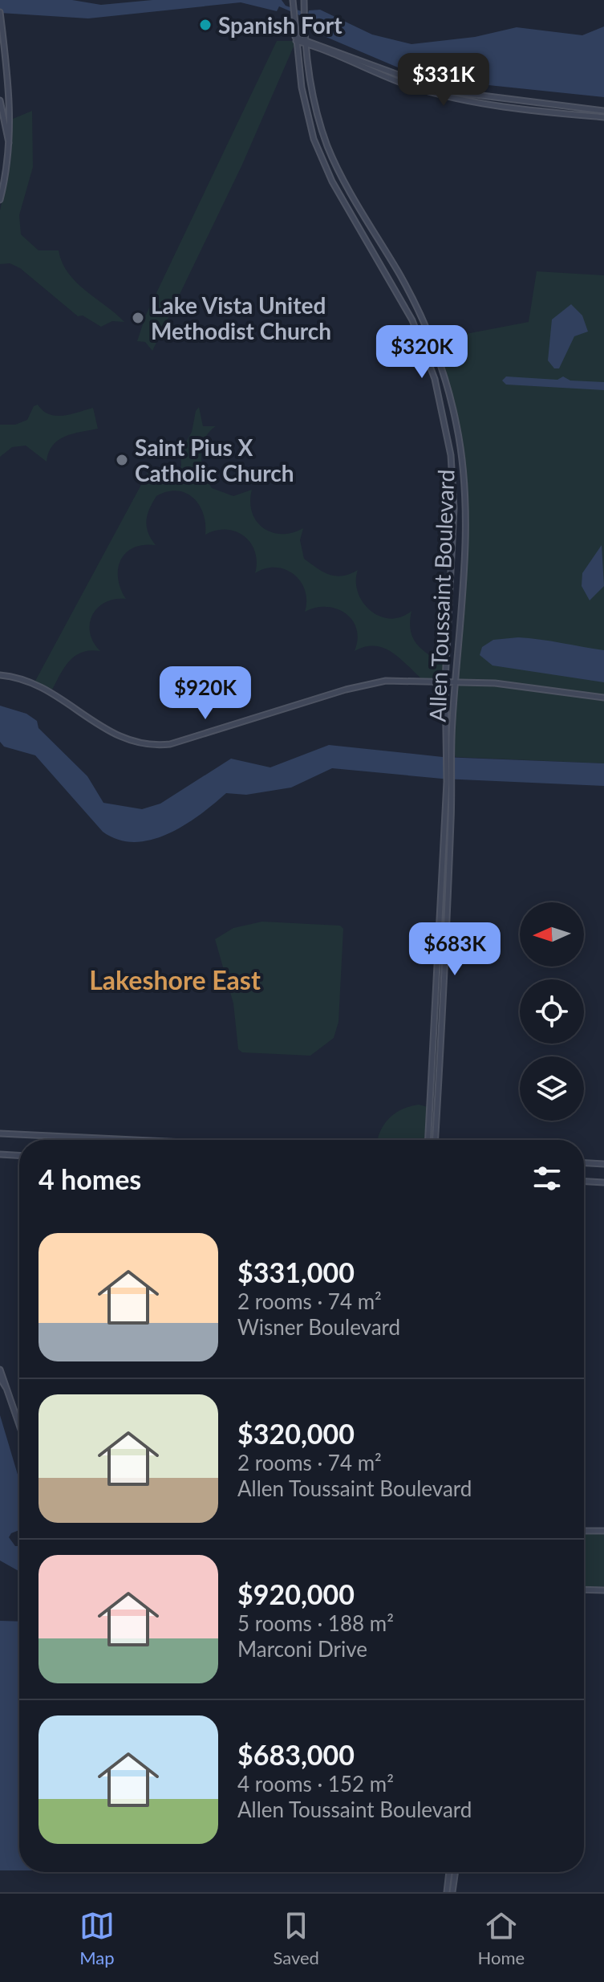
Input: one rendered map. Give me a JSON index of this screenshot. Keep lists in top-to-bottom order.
{
  "streets": {
    "main road": ["Allen Toussaint Boulevard"]
  },
  "districts": ["Lakeshore East"],
  "places": ["Spanish Fort", "Lake Vista United Methodist Church", "Saint Pius X Catholic Church"],
  "north": "left",
  "page": {
    "price": [
      "$331K",
      "$320K",
      "$920K",
      "$683K"
    ],
    "heading": "4 homes",
    "list": [
      {
        "name": "$331,000",
        "note": "2 rooms · 74 m² · Wisner Boulevard"
      },
      {
        "name": "$320,000",
        "note": "2 rooms · 74 m² · Allen Toussaint Boulevard"
      },
      {
        "name": "$920,000",
        "note": "5 rooms · 188 m² · Marconi Drive"
      },
      {
        "name": "$683,000",
        "note": "4 rooms · 152 m² · Allen Toussaint Boulevard"
      }
    ],
    "tabs": ["Map", "Saved", "Home"]
  }
}
